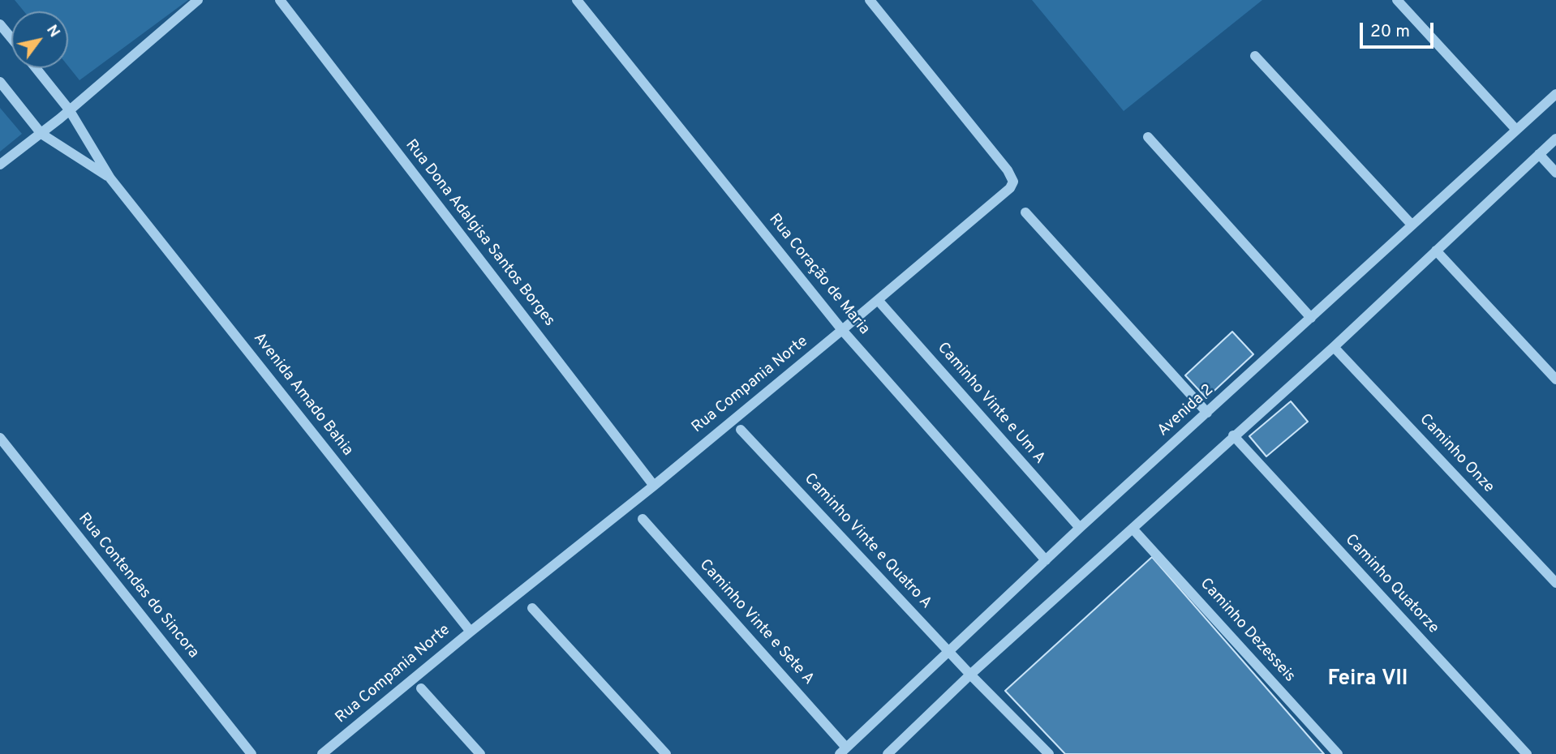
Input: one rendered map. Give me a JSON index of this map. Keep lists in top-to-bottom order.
{
  "streets": {
    "street": [
      "Rua Dona Adalgisa Santos Borges",
      "Rua Coração de Maria",
      "Rua Compania Norte",
      "Avenida Amado Bahia",
      "Caminho Vinte e Um A",
      "Avenida 2",
      "Caminho Onze",
      "Caminho Vinte e Quatro A",
      "Caminho Quatorze",
      "Rua Contendas do Sincora",
      "Caminho Vinte e Sete A",
      "Caminho Dezesseis"
    ]
  },
  "crossings": [
    ["Rua Dona Adalgisa Santos Borges", "Rua Compania Norte"],
    ["Rua Coração de Maria", "Rua Compania Norte"],
    ["Rua Coração de Maria", "Avenida 2"],
    ["Rua Compania Norte", "Avenida Amado Bahia"],
    ["Rua Compania Norte", "Caminho Vinte e Um A"],
    ["Caminho Vinte e Um A", "Avenida 2"],
    ["Avenida 2", "Caminho Vinte e Quatro A"],
    ["Avenida 2", "Caminho Vinte e Sete A"]
  ],
  "districts": ["Feira VII"],
  "scale_bar": "20 m",
  "north": "top right"
}
